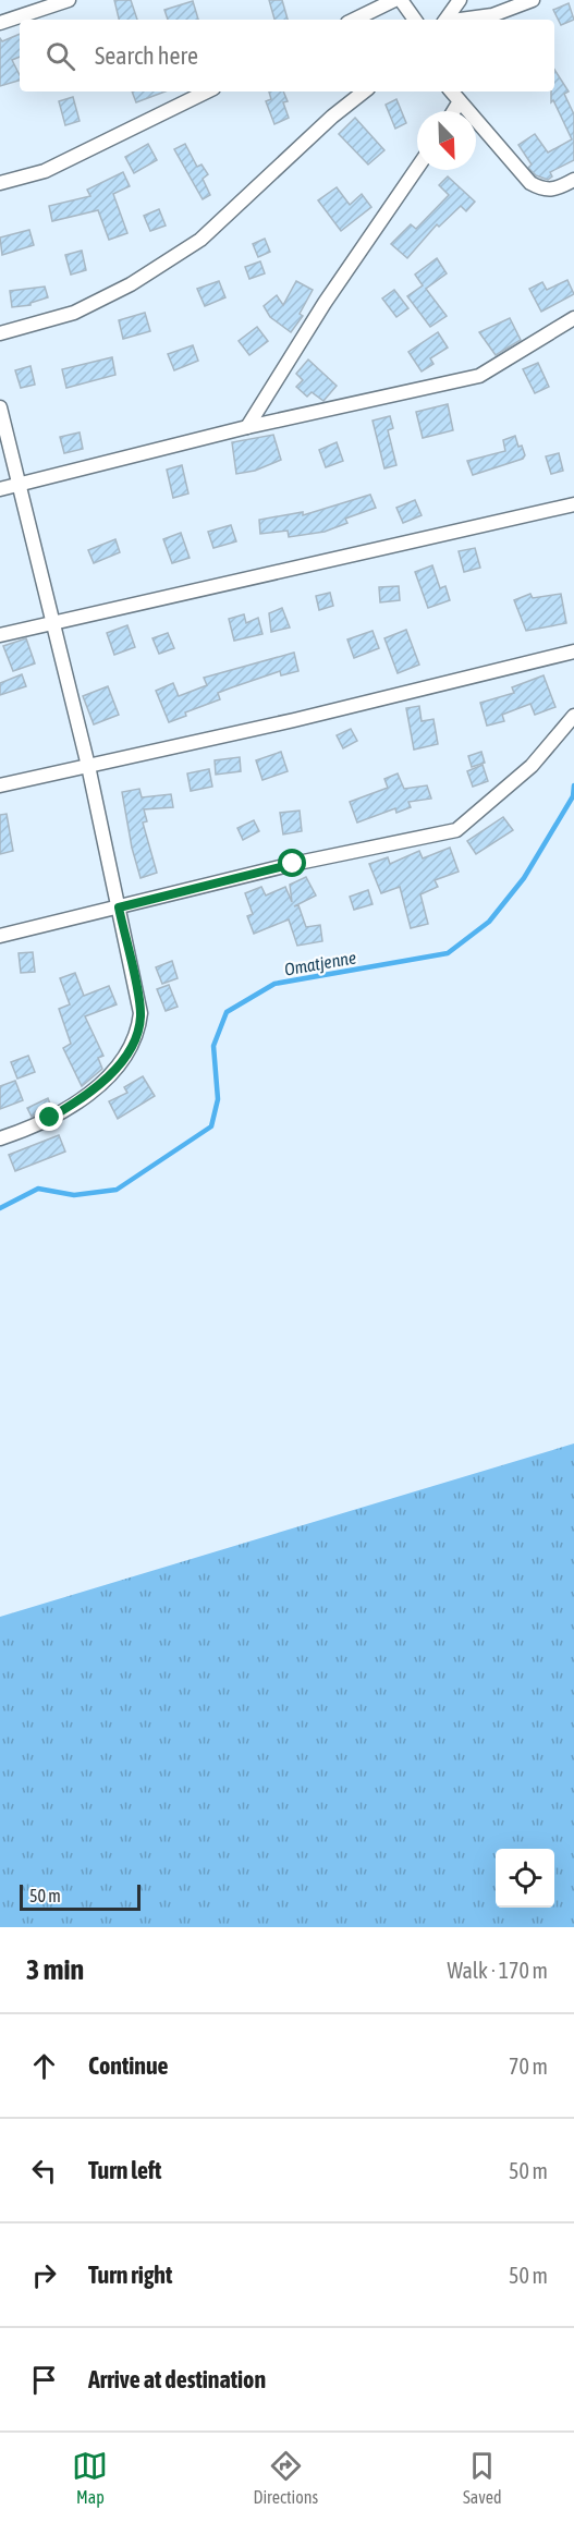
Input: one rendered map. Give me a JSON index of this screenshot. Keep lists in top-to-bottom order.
{
  "water": ["Omatjenne"],
  "scale_bar": "50 m",
  "north": "bottom right",
  "page": {
    "search": "Search here",
    "scale": "50 m",
    "heading": ["3 min", "Walk · 170 m"],
    "list": [
      ["Continue", "70 m"],
      ["Turn left", "50 m"],
      ["Turn right", "50 m"],
      "Arrive at destination"
    ],
    "nav": ["Map", "Directions", "Saved"]
  }
}
